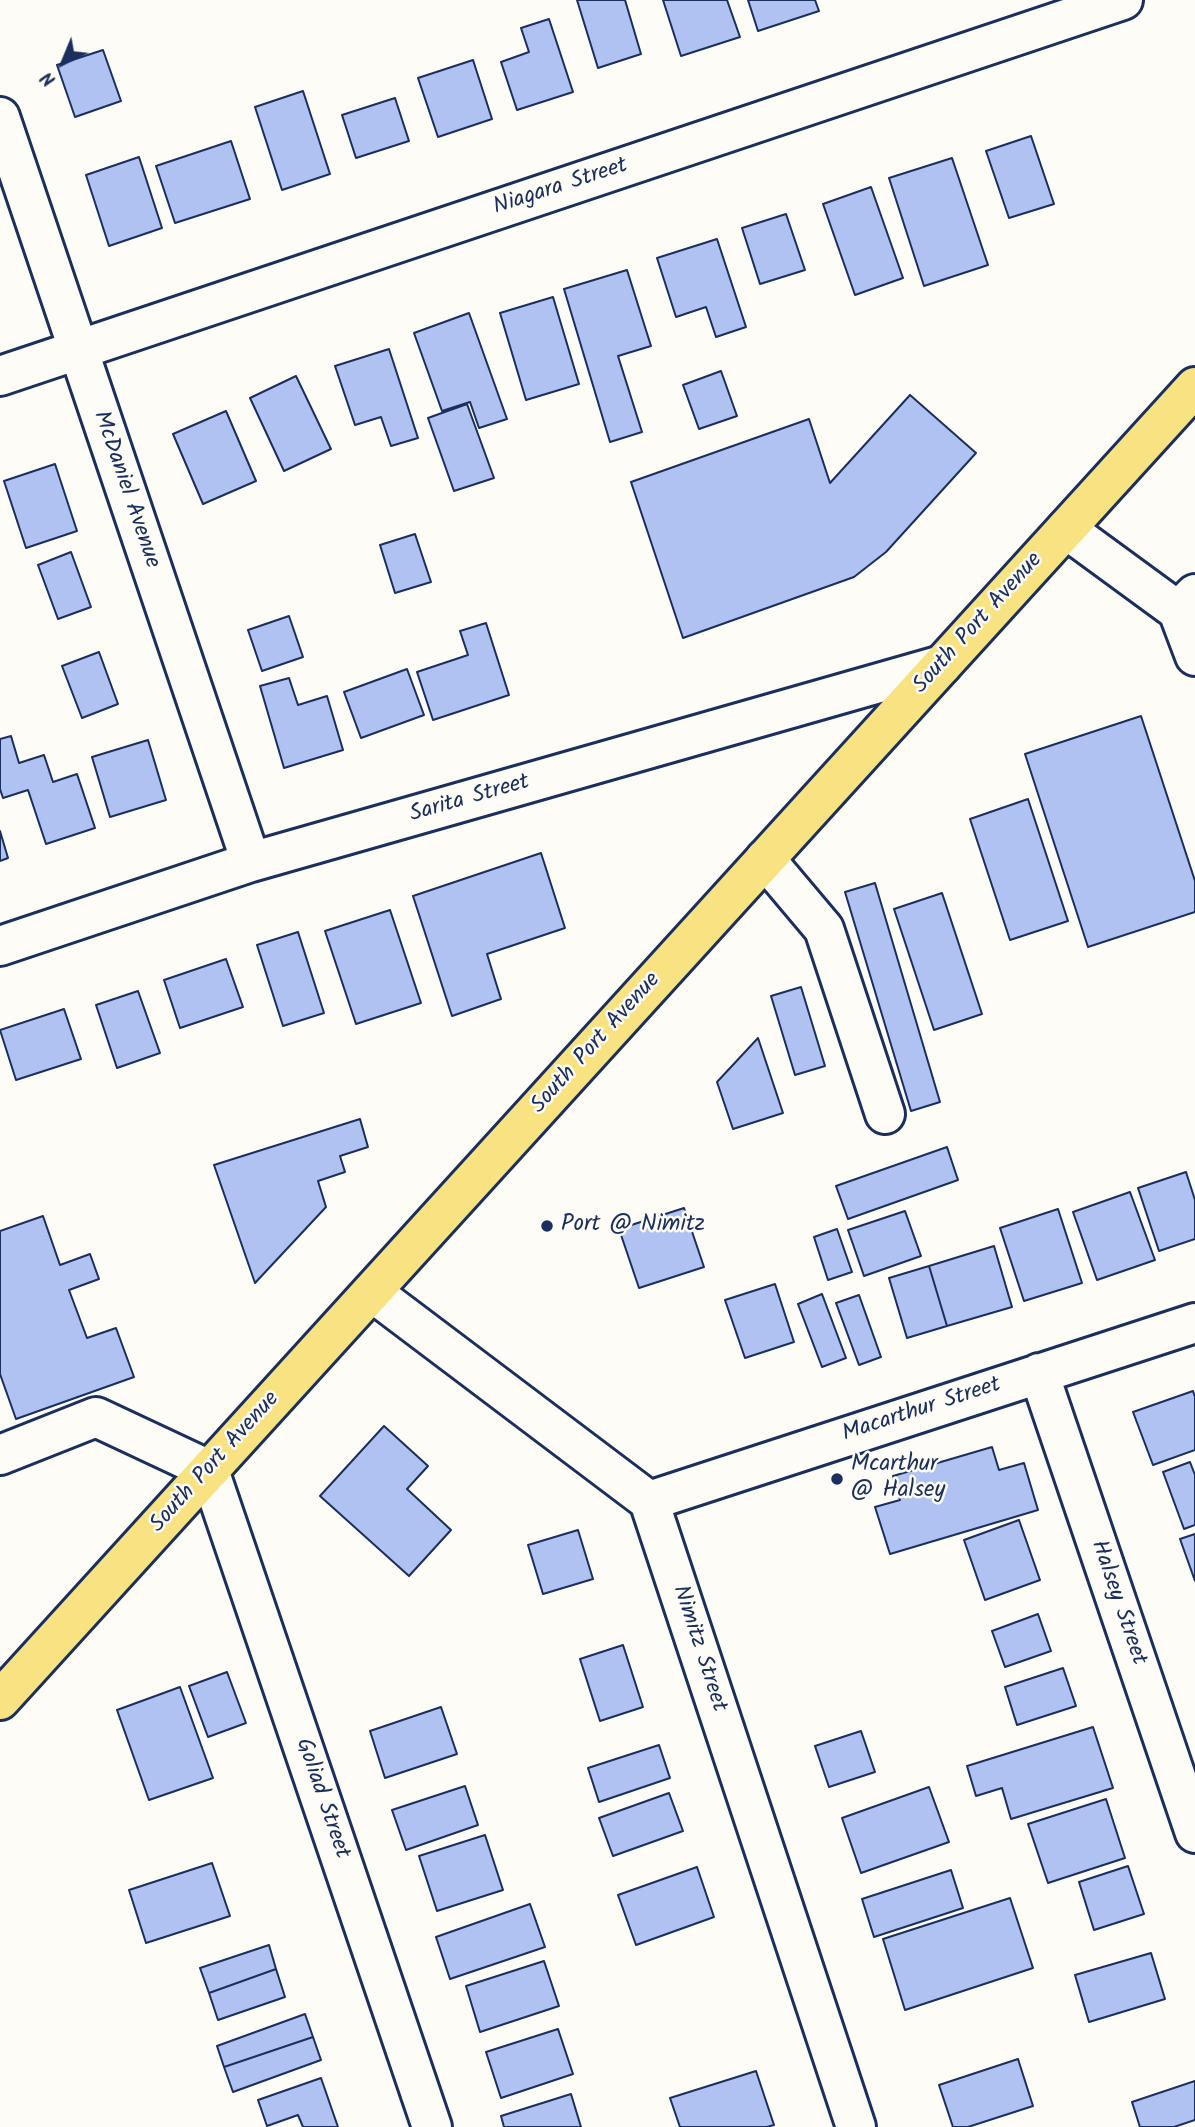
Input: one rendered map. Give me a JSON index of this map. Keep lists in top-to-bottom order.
{
  "streets": {
    "main road": ["South Port Avenue"],
    "street": [
      "Niagara Street",
      "McDaniel Avenue",
      "Sarita Street",
      "Macarthur Street",
      "Halsey Street",
      "Nimitz Street",
      "Goliad Street"
    ]
  },
  "crossings": [
    ["Niagara Street", "McDaniel Avenue"],
    ["McDaniel Avenue", "Sarita Street"],
    ["South Port Avenue", "Sarita Street"],
    ["South Port Avenue", "Goliad Street"],
    ["Macarthur Street", "Halsey Street"],
    ["Macarthur Street", "Nimitz Street"]
  ],
  "places": ["Port @ Nimitz", "Mcarthur @ Halsey"],
  "north": "bottom left"
}
